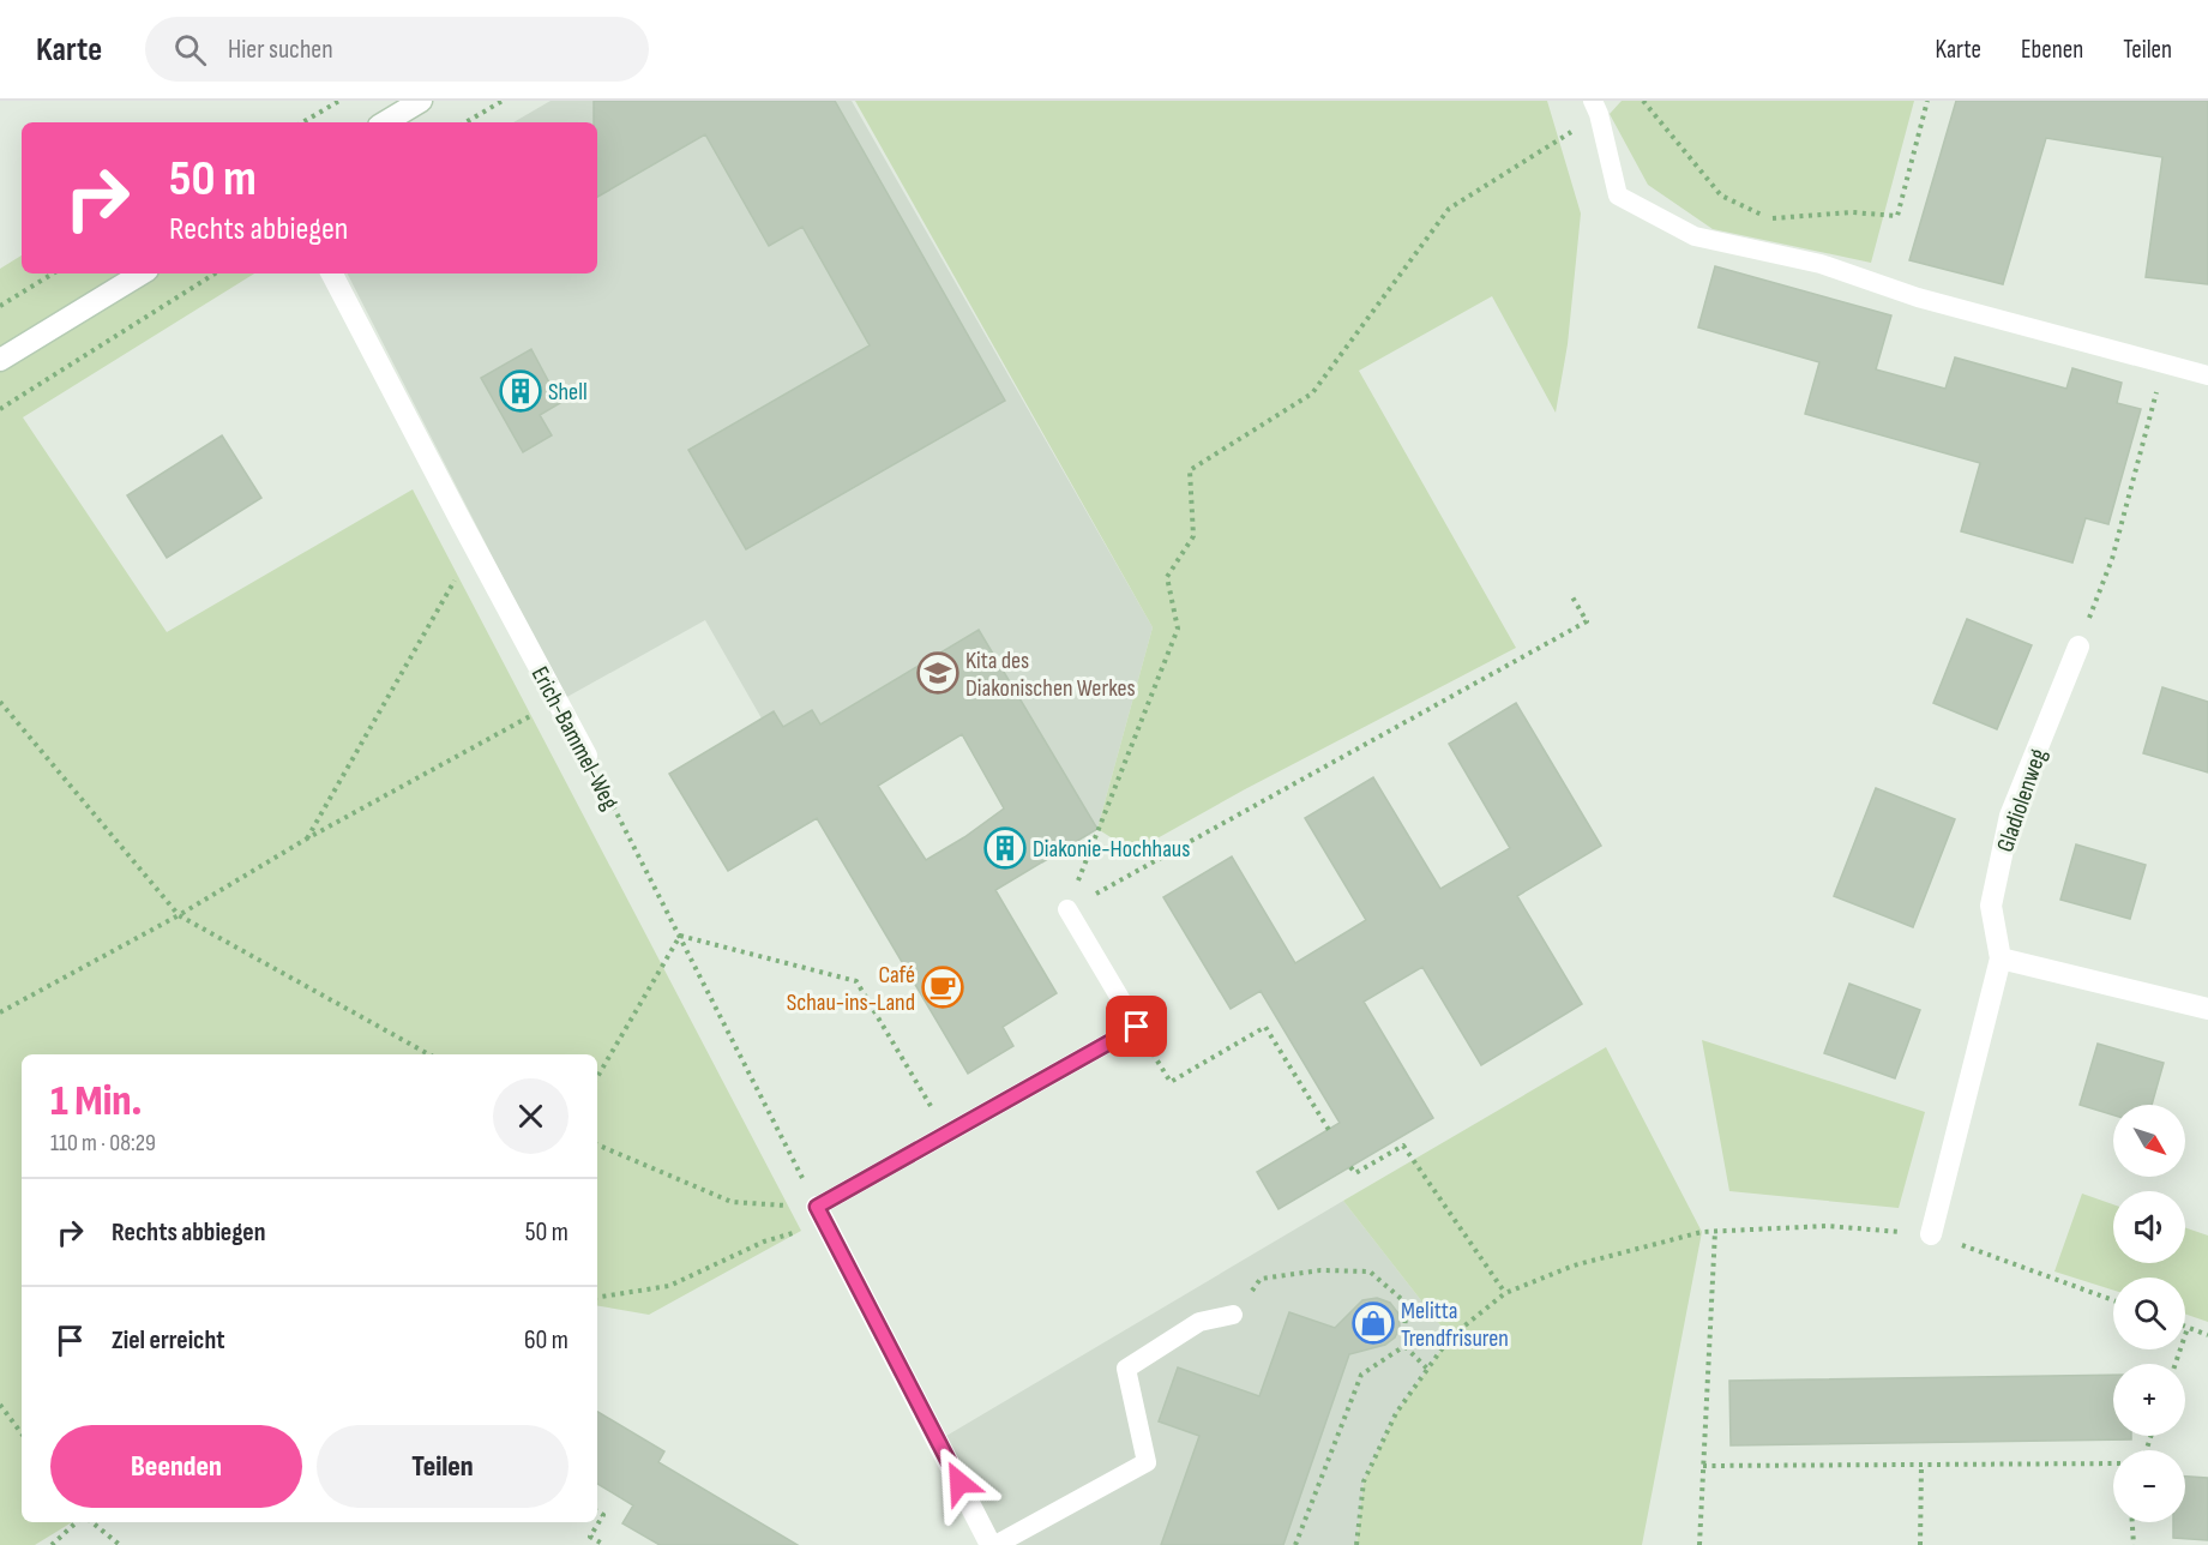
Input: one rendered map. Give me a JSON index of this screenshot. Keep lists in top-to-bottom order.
{
  "streets": {
    "street": ["Erich-Bammel-Weg", "Gladiolenweg"]
  },
  "places": {
    "building": ["Shell", "Diakonie-Hochhaus"],
    "school or university": ["Kita des Diakonischen Werkes"],
    "cafe": ["Café Schau-ins-Land"],
    "shop": ["Melitta Trendfrisuren"]
  },
  "north": "bottom right",
  "page": {
    "header": "Karte",
    "search": "Hier suchen",
    "nav": ["Karte", "Ebenen", "Teilen"],
    "turn": ["50 m", "Rechts abbiegen"],
    "heading": ["1 Min.", "110 m · 08:29"],
    "map_buttons": ["+", "−"],
    "list": [
      {
        "name": "Rechts abbiegen",
        "value": "50 m"
      },
      {
        "name": "Ziel erreicht",
        "value": "60 m"
      }
    ],
    "buttons": ["Beenden", "Teilen"]
  }
}
